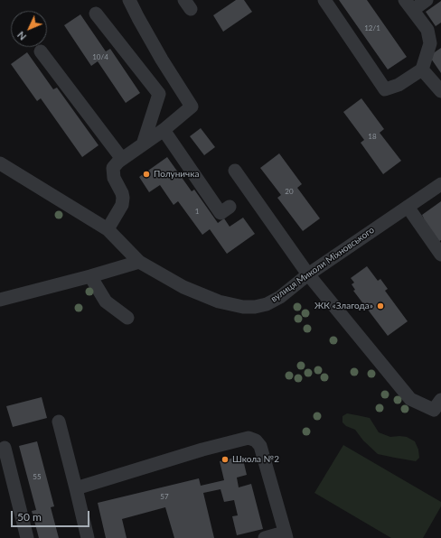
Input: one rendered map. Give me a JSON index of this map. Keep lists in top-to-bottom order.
{
  "streets": {
    "street": ["вулиця Миколи Міхновського"]
  },
  "places": ["Полуничка", "ЖК «Злагода»", "Школа №2"],
  "house_numbers": [
    "12/1",
    "10/4",
    "18",
    "20",
    "1",
    "55",
    "57"
  ],
  "scale_bar": "50 m",
  "north": "bottom left"
}
